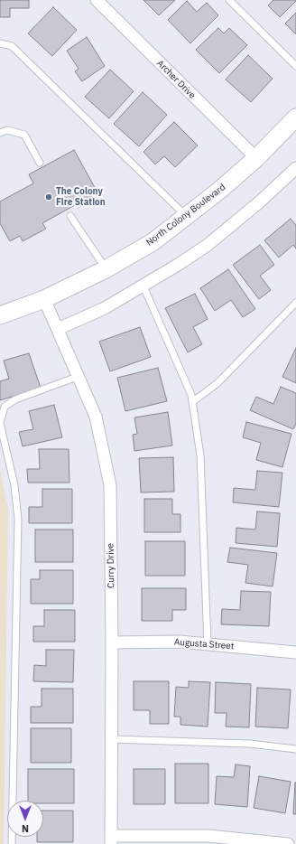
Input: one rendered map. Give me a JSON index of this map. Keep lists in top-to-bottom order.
{
  "streets": {
    "main road": ["North Colony Boulevard"],
    "street": ["Archer Drive", "Curry Drive", "Augusta Street"]
  },
  "crossings": [
    ["Archer Drive", "North Colony Boulevard"],
    ["North Colony Boulevard", "Curry Drive"],
    ["Curry Drive", "Augusta Street"]
  ],
  "places": ["The Colony Fire Station"],
  "north": "bottom"
}
